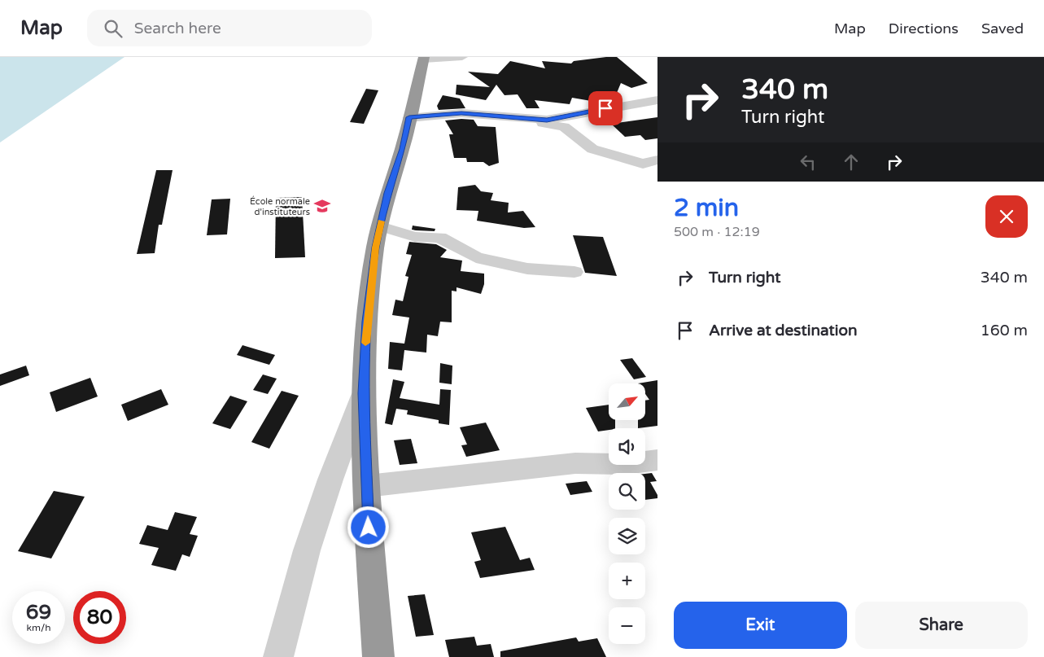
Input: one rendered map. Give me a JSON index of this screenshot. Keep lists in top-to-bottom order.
{
  "places": {
    "school or university": ["École normale d'instituteurs"]
  },
  "north": "top right",
  "page": {
    "header": "Map",
    "search": "Search here",
    "nav": ["Map", "Directions", "Saved"],
    "turn": ["340 m", "Turn right"],
    "heading": ["2 min", "500 m · 12:19"],
    "list": [
      {
        "name": "Turn right",
        "value": "340 m"
      },
      {
        "name": "Arrive at destination",
        "value": "160 m"
      }
    ],
    "map_buttons": ["+", "−"],
    "speed": "69 km/h",
    "limit": "80",
    "buttons": ["Exit", "Share"]
  }
}
